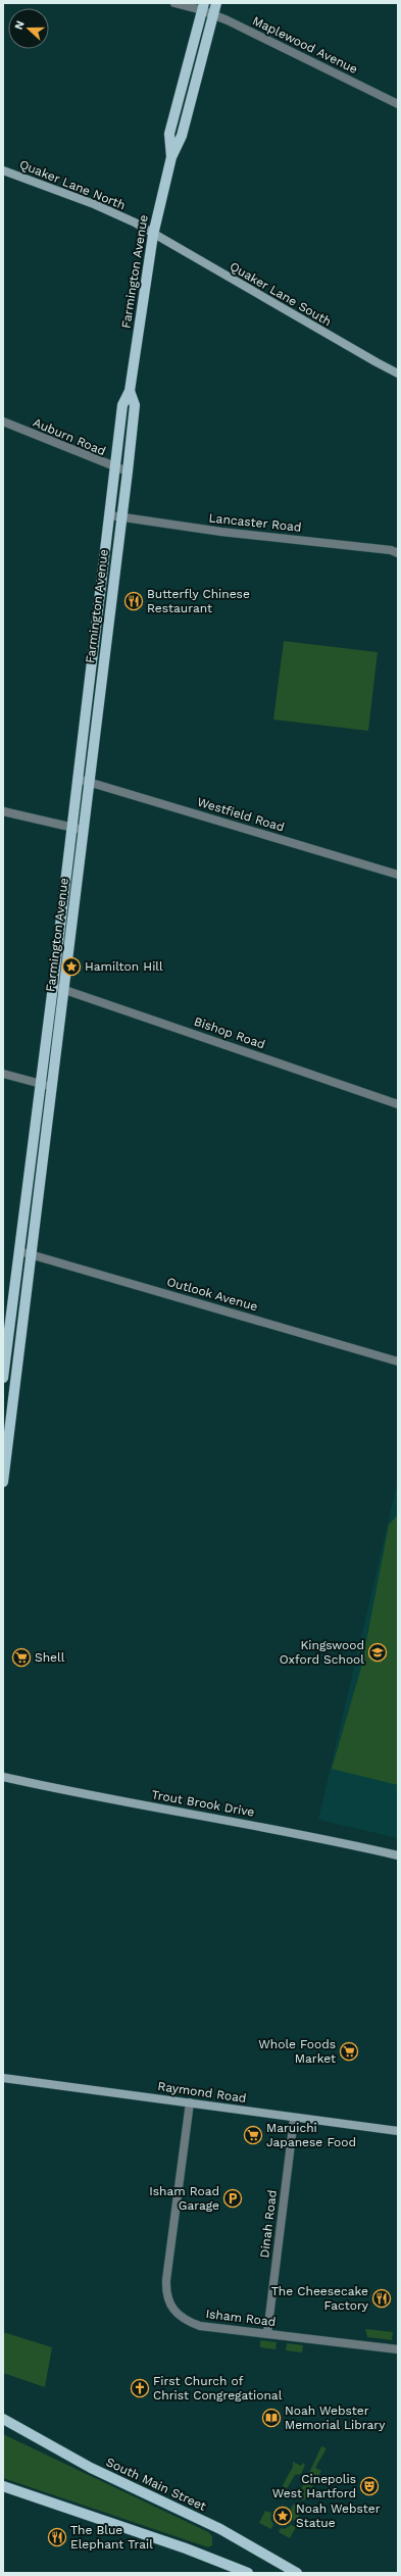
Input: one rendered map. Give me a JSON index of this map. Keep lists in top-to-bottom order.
{
  "streets": {
    "main road": [
      "Quaker Lane North",
      "Farmington Avenue",
      "Quaker Lane South",
      "Trout Brook Drive",
      "Raymond Road",
      "South Main Street"
    ],
    "street": [
      "Maplewood Avenue",
      "Auburn Road",
      "Lancaster Road",
      "Westfield Road",
      "Bishop Road",
      "Outlook Avenue",
      "Dinah Road",
      "Isham Road"
    ]
  },
  "crossings": [
    ["Maplewood Avenue", "Farmington Avenue"],
    ["Quaker Lane North", "Farmington Avenue"],
    ["Quaker Lane North", "Quaker Lane South"],
    ["Farmington Avenue", "Quaker Lane South"],
    ["Farmington Avenue", "Auburn Road"],
    ["Farmington Avenue", "Lancaster Road"],
    ["Farmington Avenue", "Westfield Road"],
    ["Farmington Avenue", "Bishop Road"],
    ["Farmington Avenue", "Outlook Avenue"],
    ["Raymond Road", "Dinah Road"],
    ["Raymond Road", "Isham Road"],
    ["Dinah Road", "Isham Road"]
  ],
  "places": {
    "restaurant": ["Butterfly Chinese Restaurant", "The Cheesecake Factory", "The Blue Elephant Trail"],
    "place": ["Hamilton Hill", "Noah Webster Statue"],
    "school or university": ["Kingswood Oxford School"],
    "supermarket": ["Shell", "Whole Foods Market", "Maruichi Japanese Food"],
    "parking": ["Isham Road Garage"],
    "church": ["First Church of Christ Congregational"],
    "library": ["Noah Webster Memorial Library"],
    "theatre": ["Cinepolis West Hartford"]
  },
  "north": "left"
}
